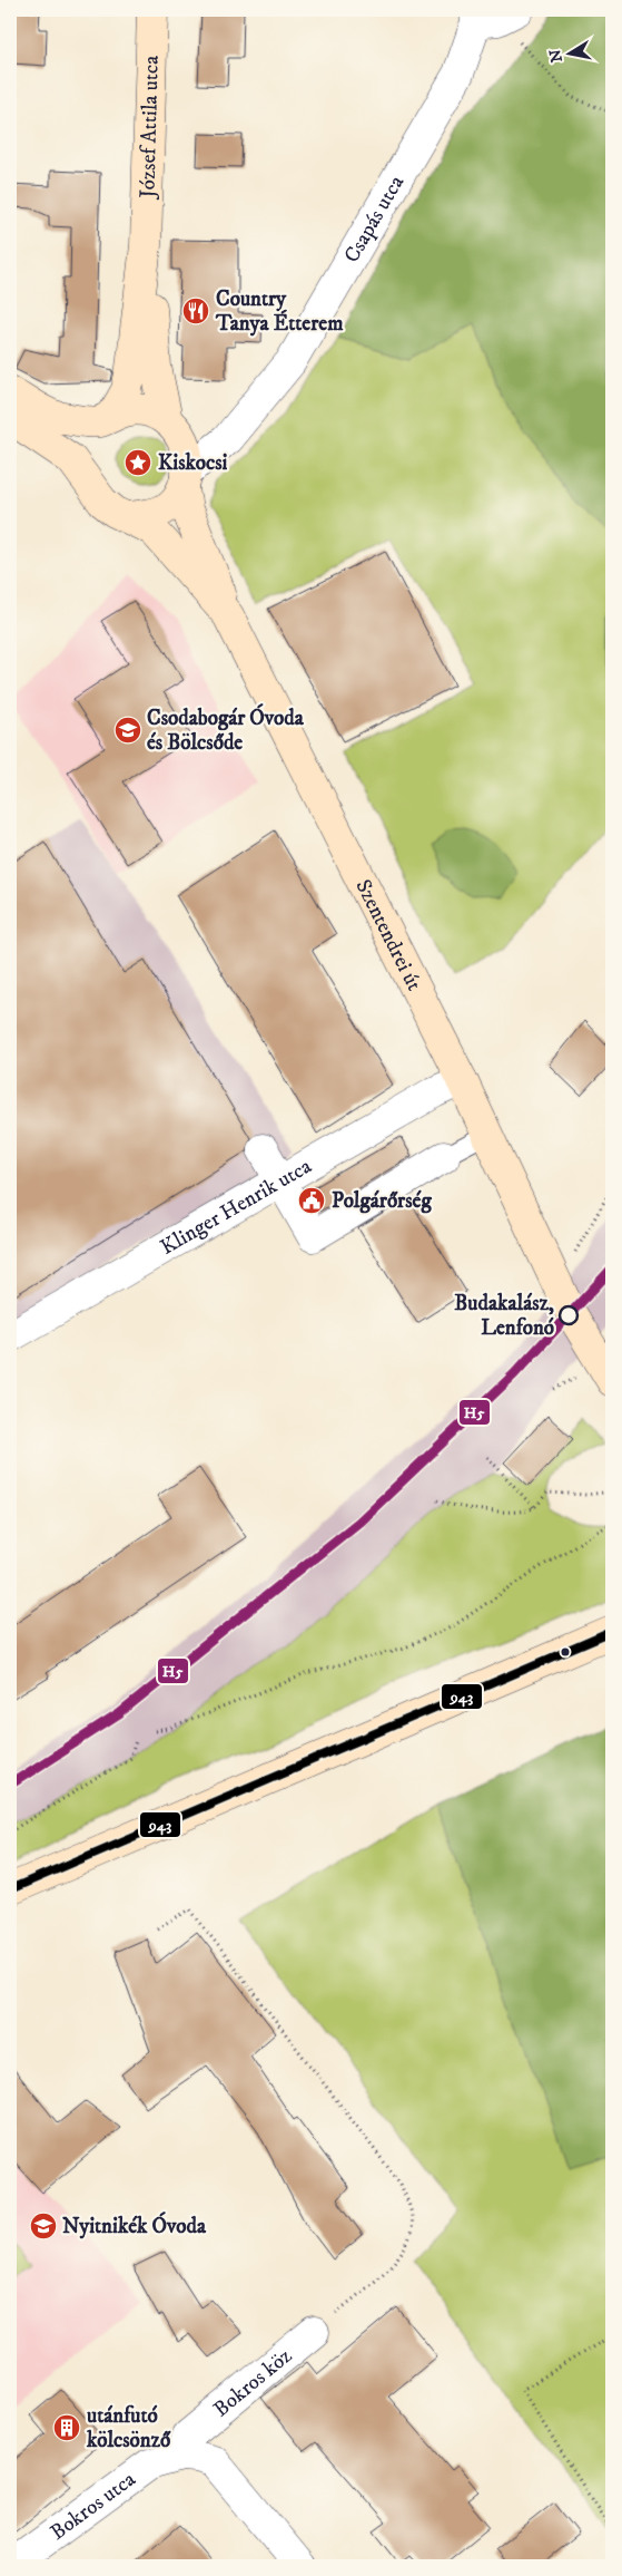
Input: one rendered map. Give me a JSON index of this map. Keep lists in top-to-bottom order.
{
  "streets": {
    "main road": ["József Attila utca", "Szentendrei út"],
    "street": [
      "Csapás utca",
      "Klinger Henrik utca",
      "Bokros köz",
      "Bokros utca"
    ]
  },
  "crossings": [
    ["Csapás utca", "Szentendrei út"],
    ["Szentendrei út", "Klinger Henrik utca"],
    ["Bokros köz", "Bokros utca"]
  ],
  "places": {
    "restaurant": ["Country Tanya Étterem"],
    "place": ["Kiskocsi"],
    "school or university": ["Csodabogár Óvoda és Bölcsőde", "Nyitnikék Óvoda"],
    "public building": ["Polgárőrség"],
    "other": ["Budakalász, Lenfonó"],
    "building": ["utánfutó kölcsönző"]
  },
  "lines": ["transit line H5", "transit line 943"],
  "north": "left"
}
